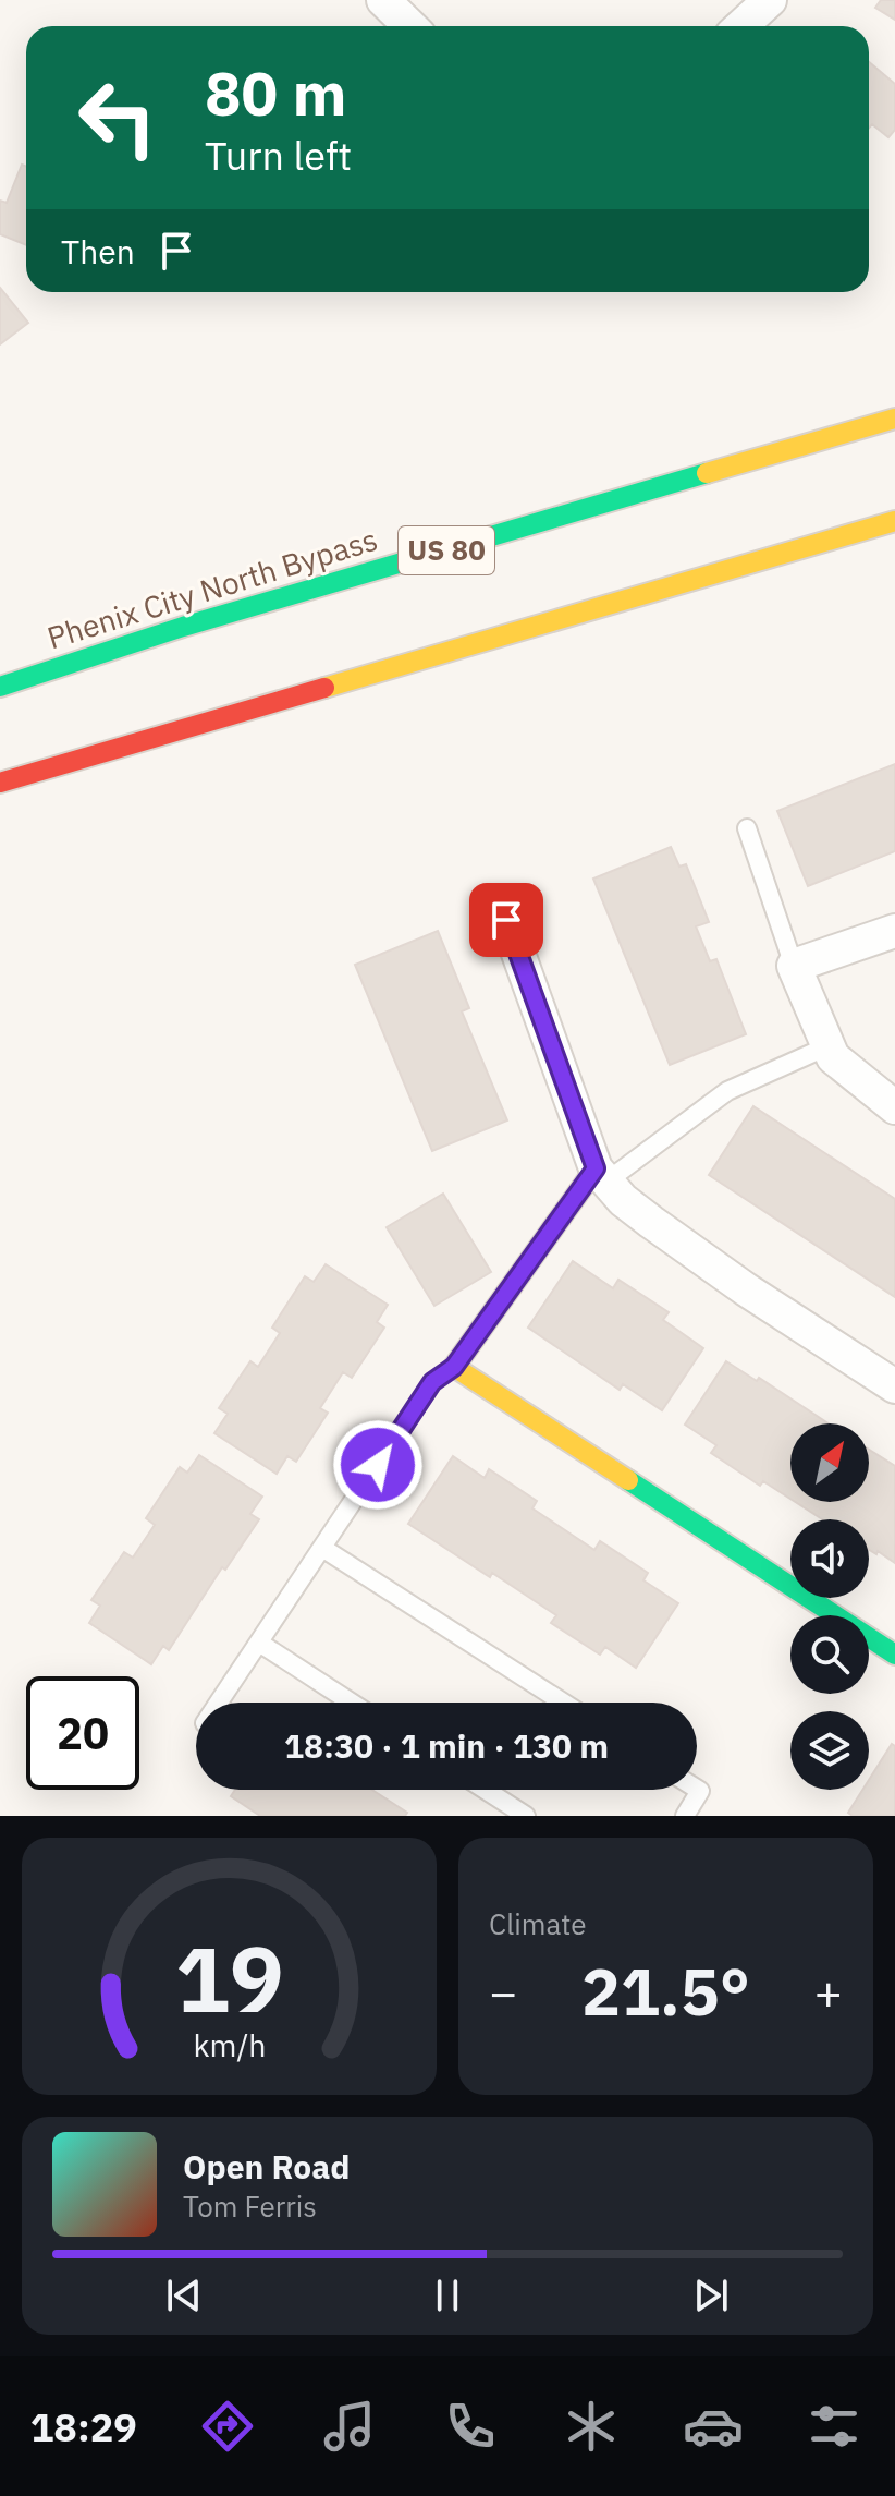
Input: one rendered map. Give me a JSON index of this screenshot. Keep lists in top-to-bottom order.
{
  "streets": {
    "main road": ["US 80", "Phenix City North Bypass"]
  },
  "north": "top right",
  "page": {
    "turn": ["80 m", "Turn left"],
    "then": "Then",
    "limit": "20",
    "trip": "18:30 · 1 min · 130 m",
    "tile": "Climate",
    "heat": ["−", "21.5°", "+"],
    "song": ["Open Road", "Tom Ferris"],
    "tabs": "18:29",
    "gauge": ["19", "km/h"]
  }
}
